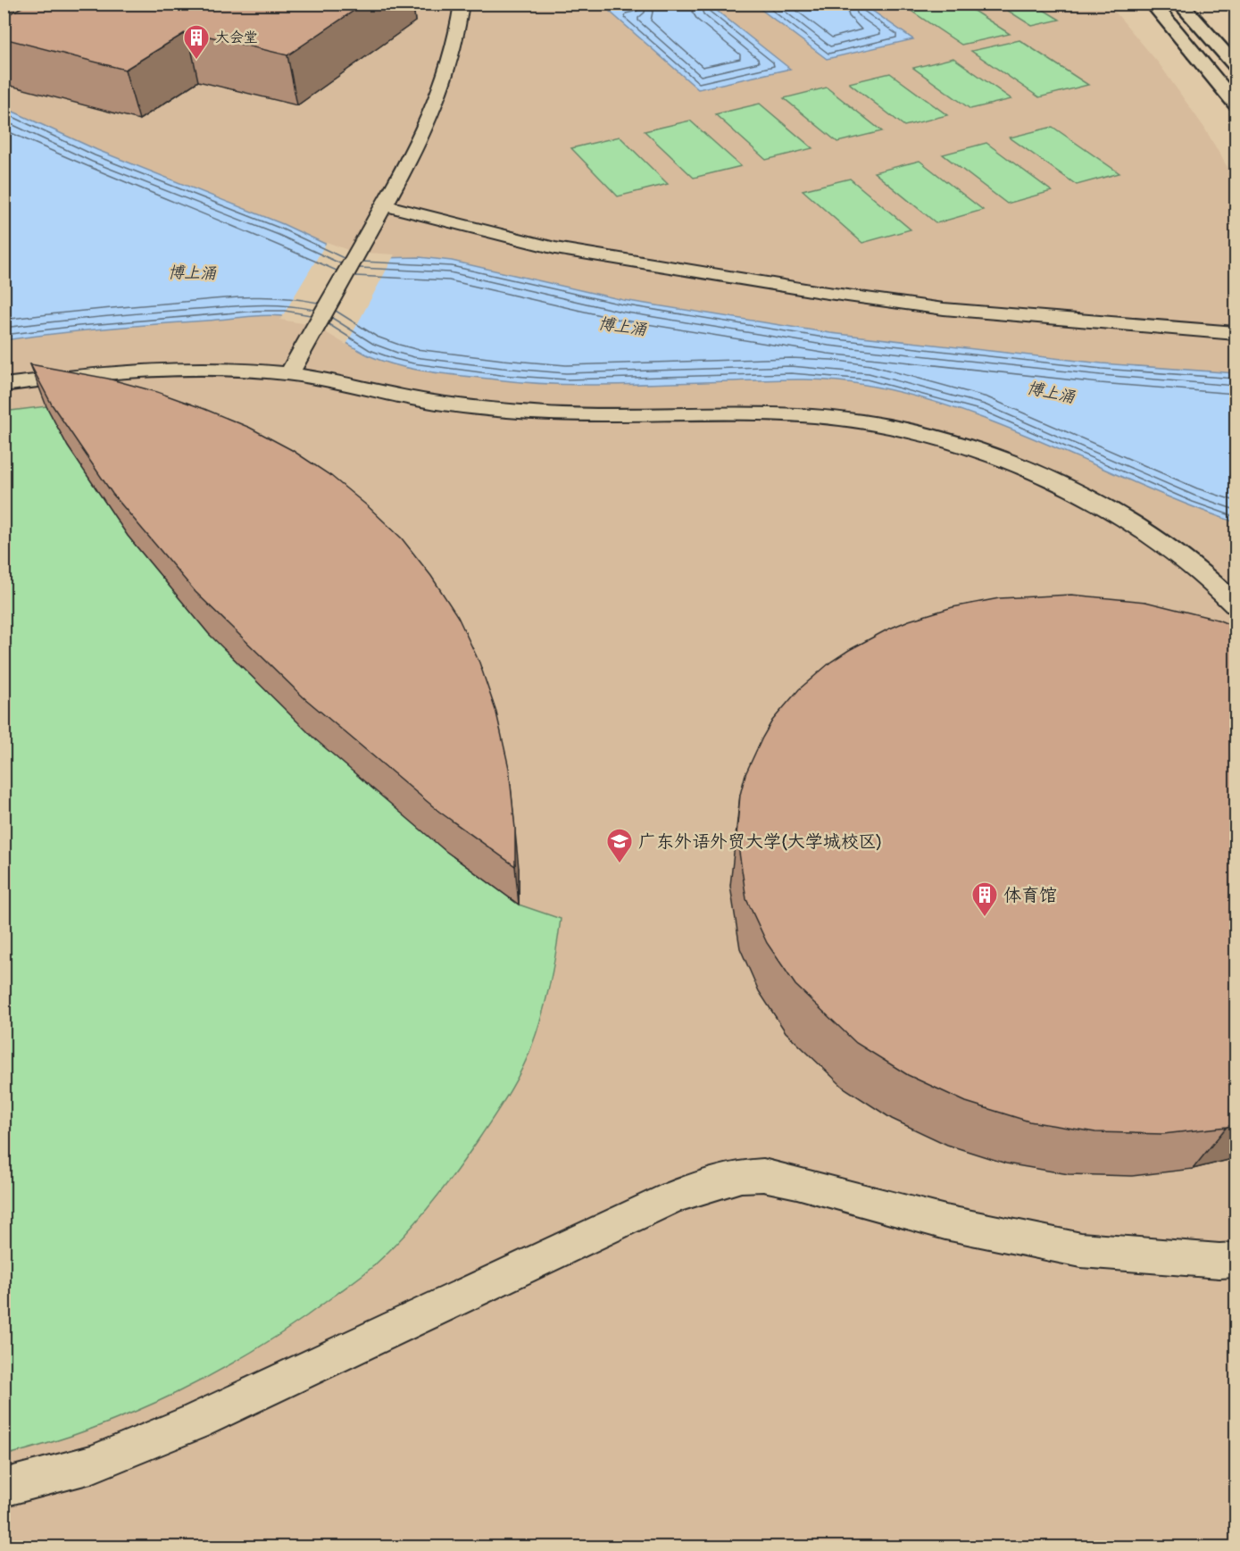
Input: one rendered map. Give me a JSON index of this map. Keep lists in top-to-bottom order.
{
  "water": ["博上涌"],
  "places": {
    "building": ["大会堂", "体育馆"],
    "school or university": ["广东外语外贸大学(大学城校区)"]
  }
}
